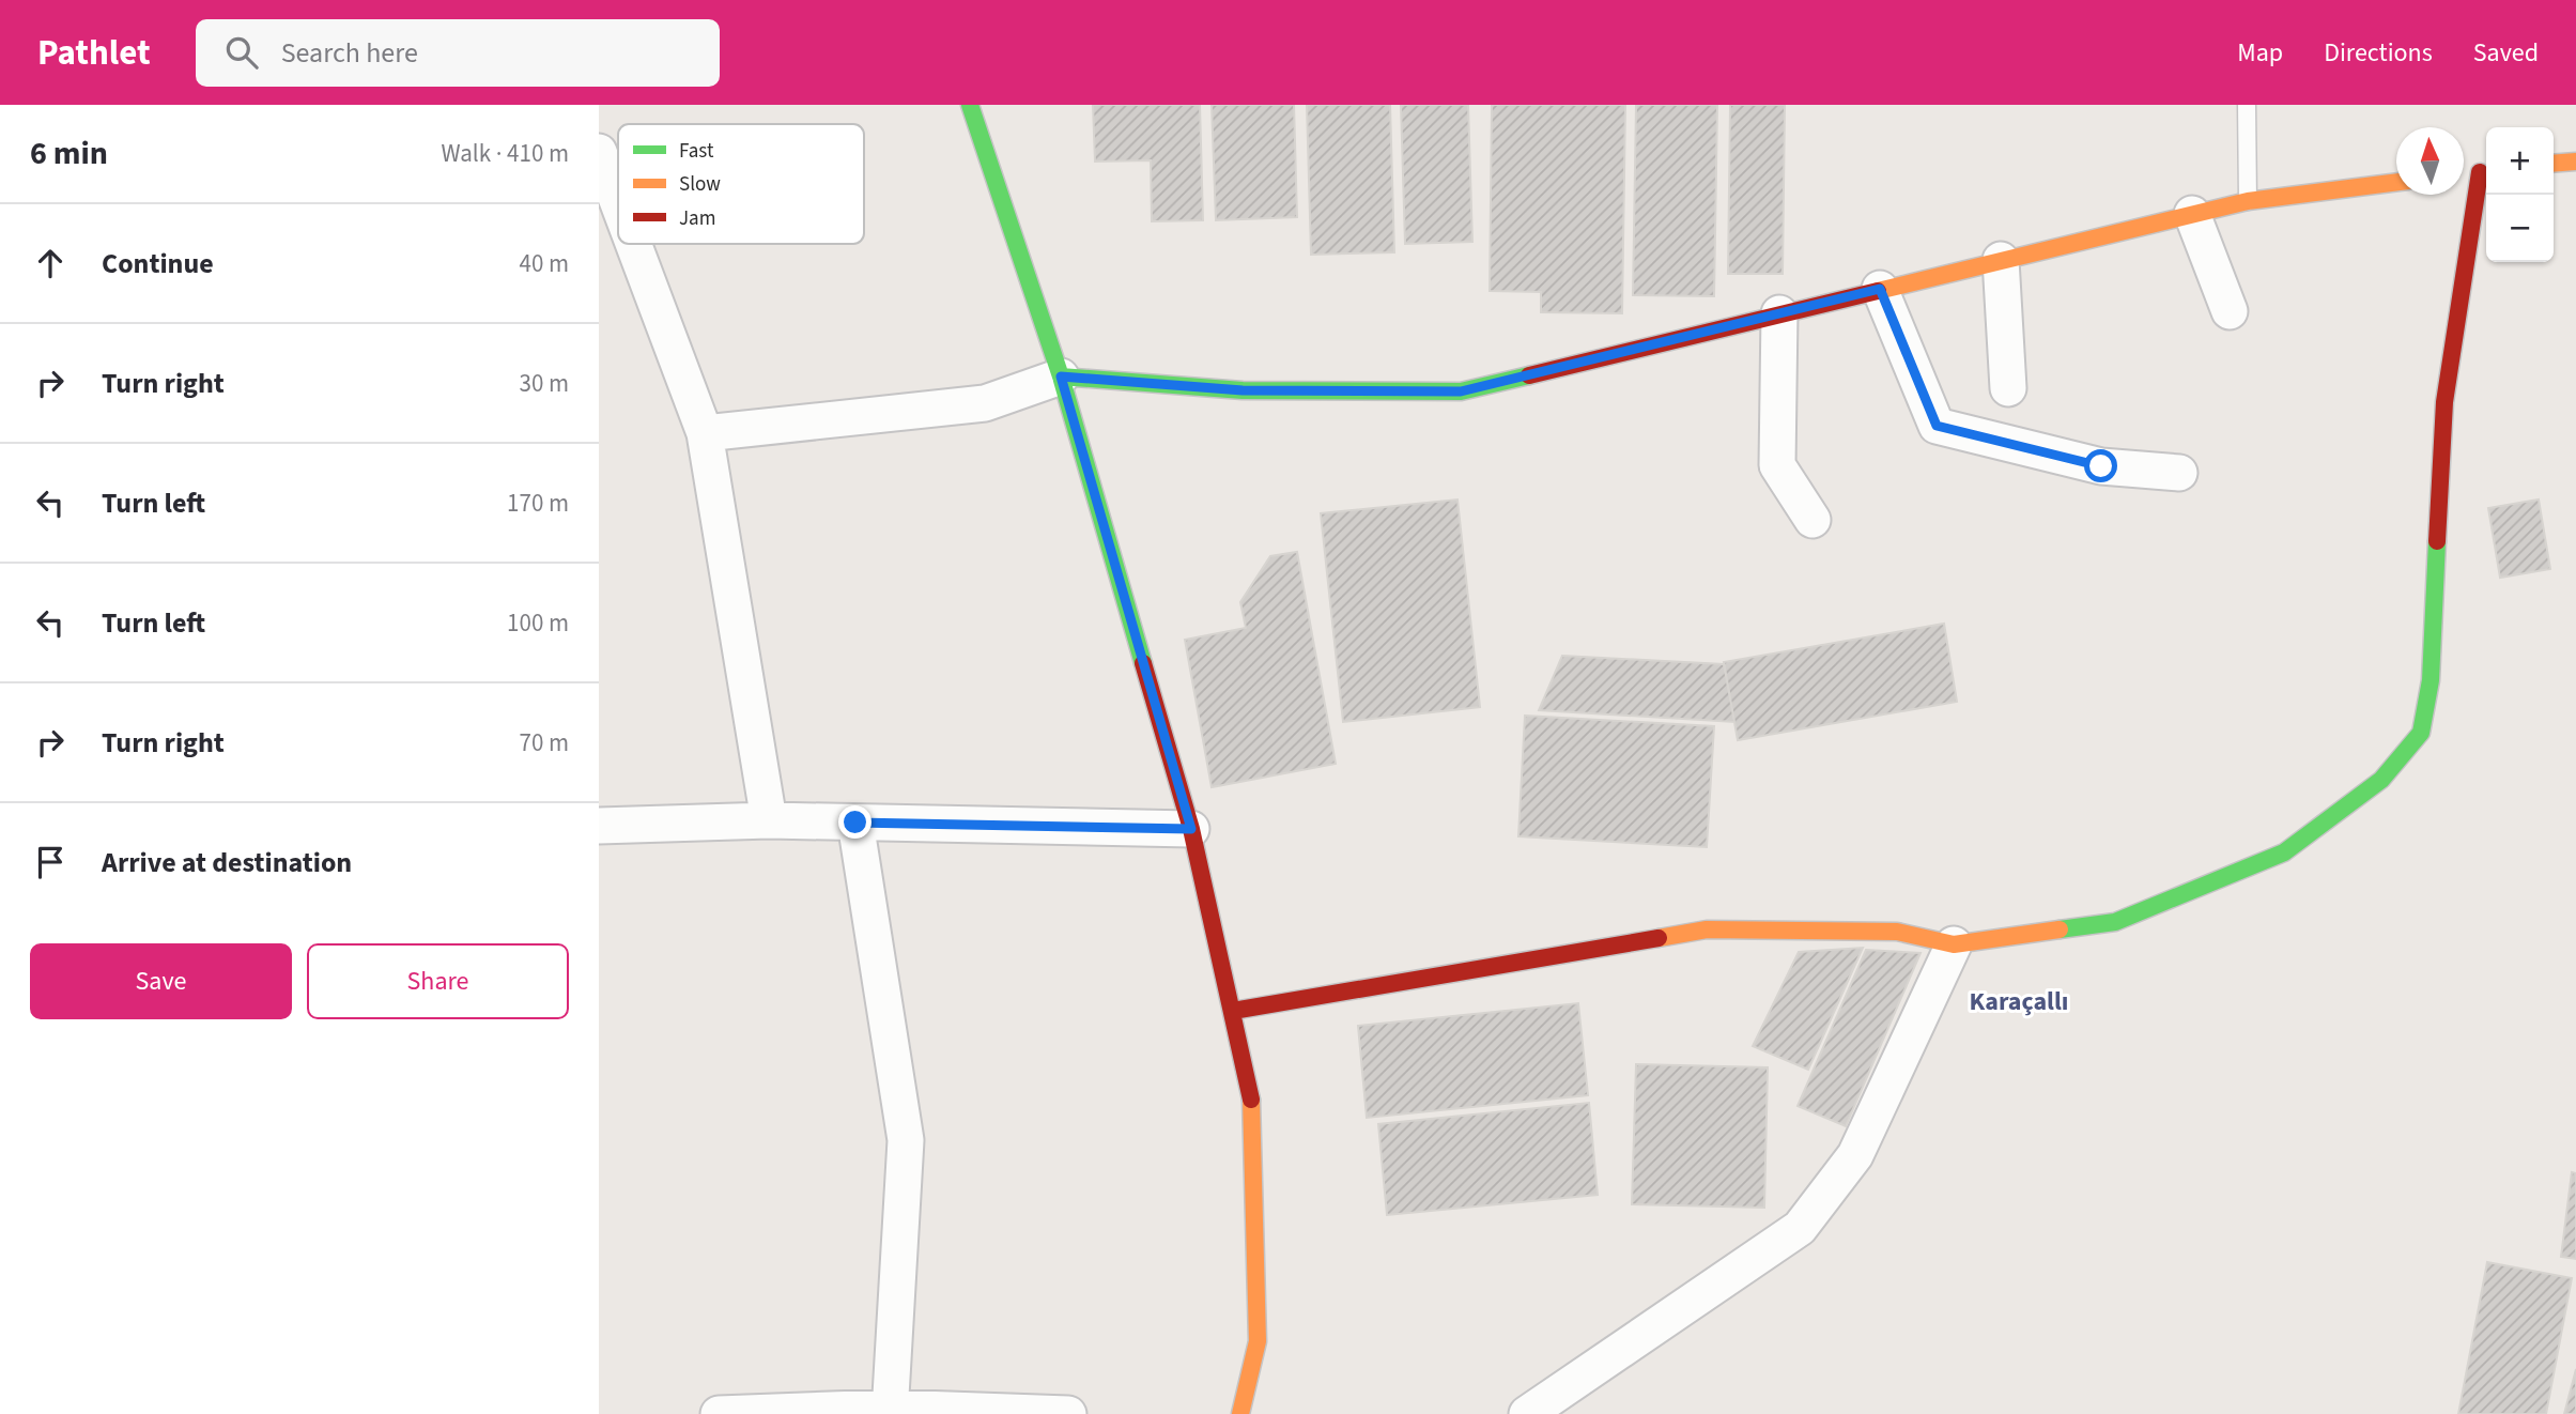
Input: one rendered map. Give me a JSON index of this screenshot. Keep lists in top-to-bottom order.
{
  "districts": ["Karaçallı"],
  "legend": ["Fast", "Slow", "Jam"],
  "north": "top",
  "page": {
    "header": "Pathlet",
    "search": "Search here",
    "nav": ["Map", "Directions", "Saved"],
    "heading": ["6 min", "Walk · 410 m"],
    "map_buttons": ["+", "−"],
    "list": [
      ["Continue", "40 m"],
      ["Turn right", "30 m"],
      ["Turn left", "170 m"],
      ["Turn left", "100 m"],
      ["Turn right", "70 m"],
      "Arrive at destination"
    ],
    "buttons": ["Save", "Share"]
  }
}
